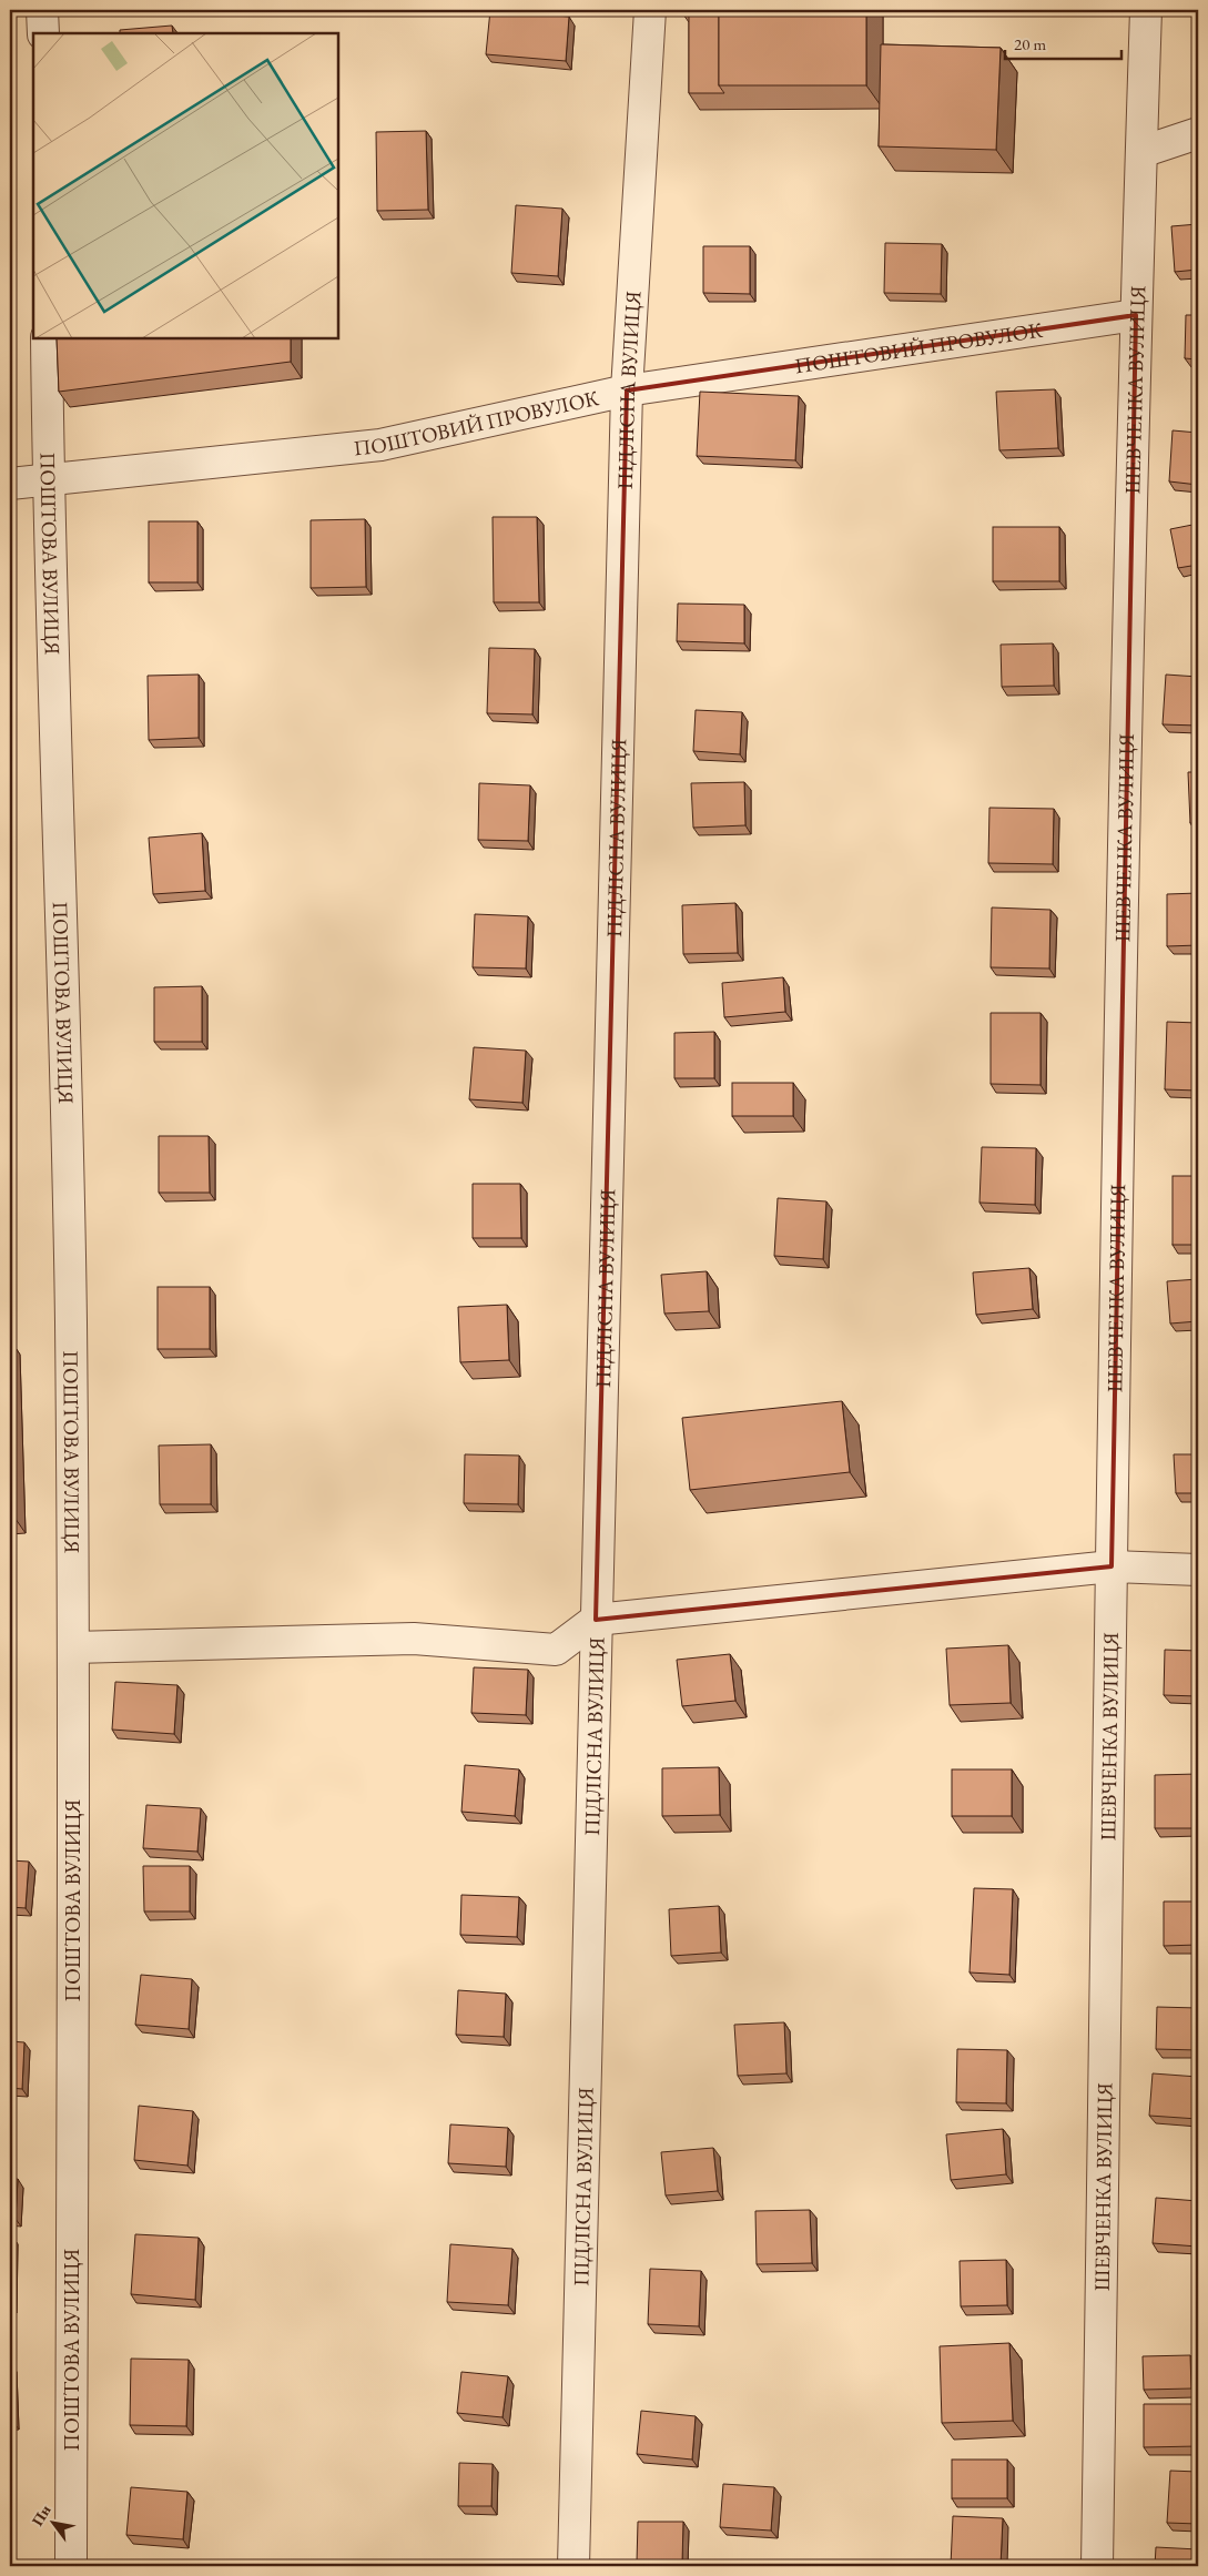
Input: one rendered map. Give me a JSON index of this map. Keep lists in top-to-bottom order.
{
  "streets": {
    "street": [
      "ПОШТОВИЙ ПРОВУЛОК",
      "ПІДЛІСНА ВУЛИЦЯ",
      "ШЕВЧЕНКА ВУЛИЦЯ",
      "ПОШТОВА ВУЛИЦЯ"
    ]
  },
  "crossings": [
    ["ПОШТОВИЙ ПРОВУЛОК", "ПІДЛІСНА ВУЛИЦЯ"],
    ["ПОШТОВИЙ ПРОВУЛОК", "ШЕВЧЕНКА ВУЛИЦЯ"],
    ["ПОШТОВИЙ ПРОВУЛОК", "ПОШТОВА ВУЛИЦЯ"]
  ],
  "scale_bar": "20 m",
  "north": "top left"
}
